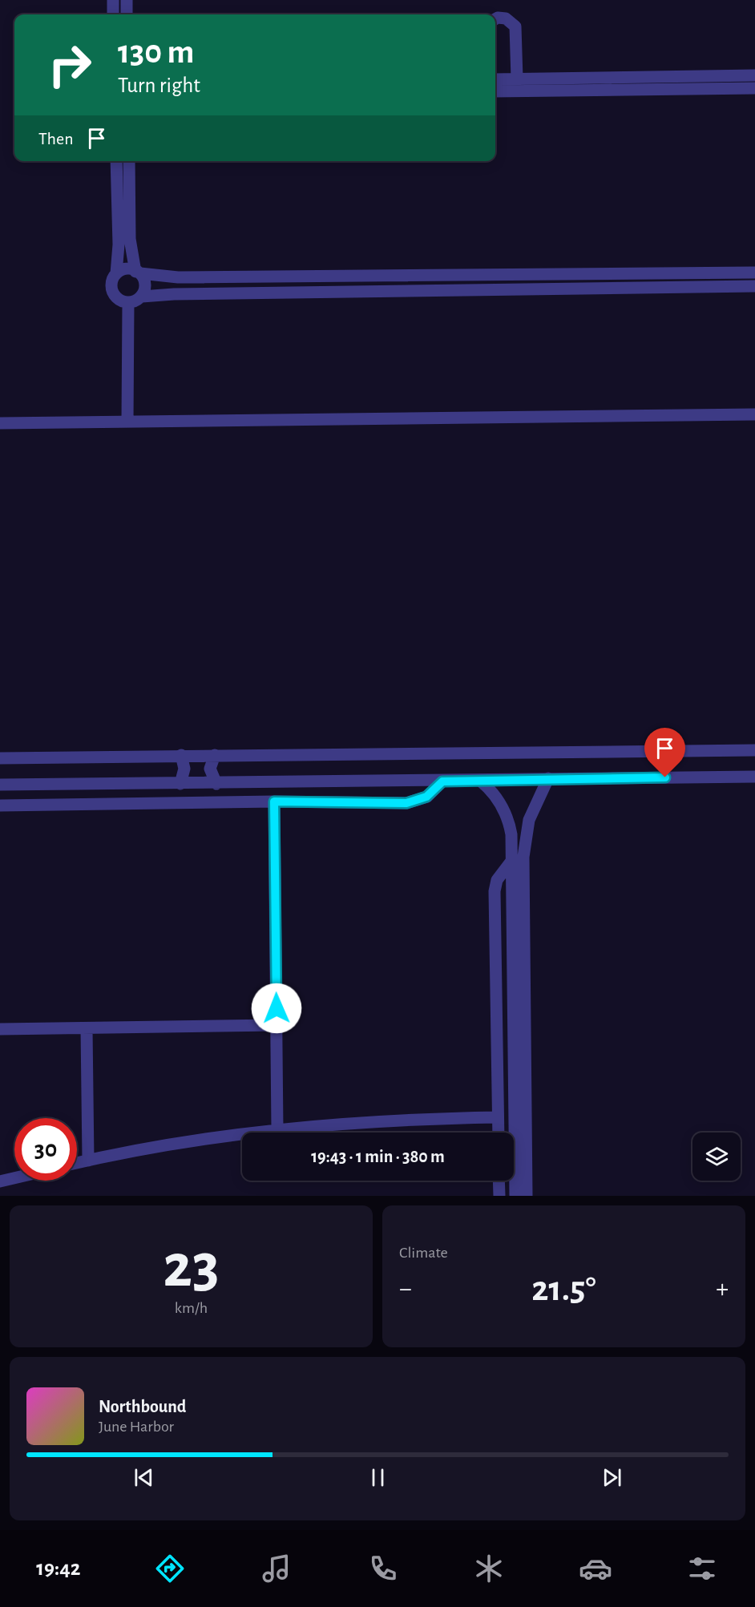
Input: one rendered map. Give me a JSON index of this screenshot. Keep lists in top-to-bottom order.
{
  "page": {
    "turn": ["130 m", "Turn right"],
    "then": "Then",
    "limit": "30",
    "trip": "19:43 · 1 min · 380 m",
    "tile": [
      ["23", "km/h"],
      "Climate"
    ],
    "heat": ["−", "21.5°", "+"],
    "song": ["Northbound", "June Harbor"],
    "tabs": "19:42"
  }
}
